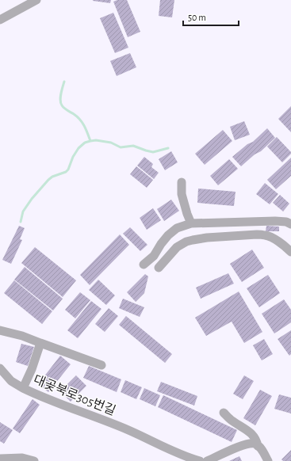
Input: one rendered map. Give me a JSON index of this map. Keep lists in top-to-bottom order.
{
  "streets": {
    "lane": ["대곶북로305번길"]
  },
  "scale_bar": "50 m"
}
